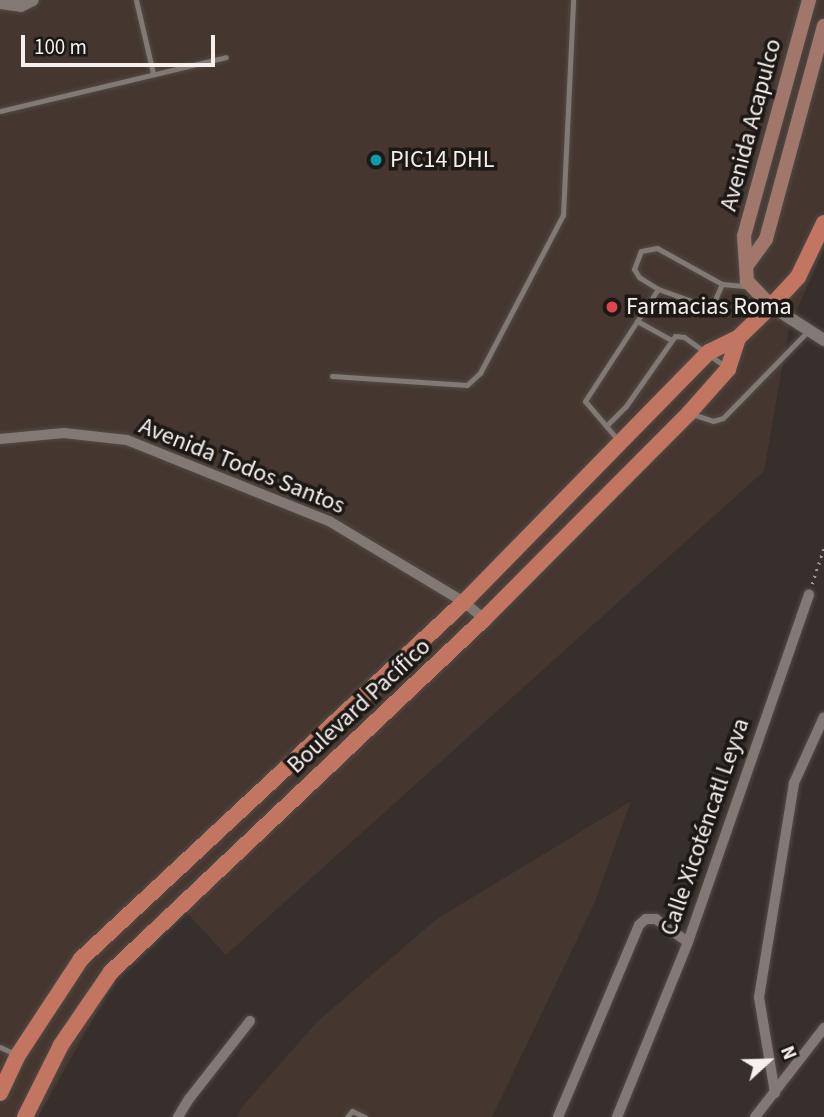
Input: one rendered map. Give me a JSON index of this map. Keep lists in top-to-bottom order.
{
  "streets": {
    "main road": ["Avenida Acapulco", "Boulevard Pacífico"],
    "street": ["Avenida Todos Santos", "Calle Xicoténcatl Leyva"]
  },
  "crossings": [
    ["Avenida Todos Santos", "Boulevard Pacífico"]
  ],
  "places": ["PIC14 DHL", "Farmacias Roma"],
  "scale_bar": "100 m",
  "north": "right"
}
